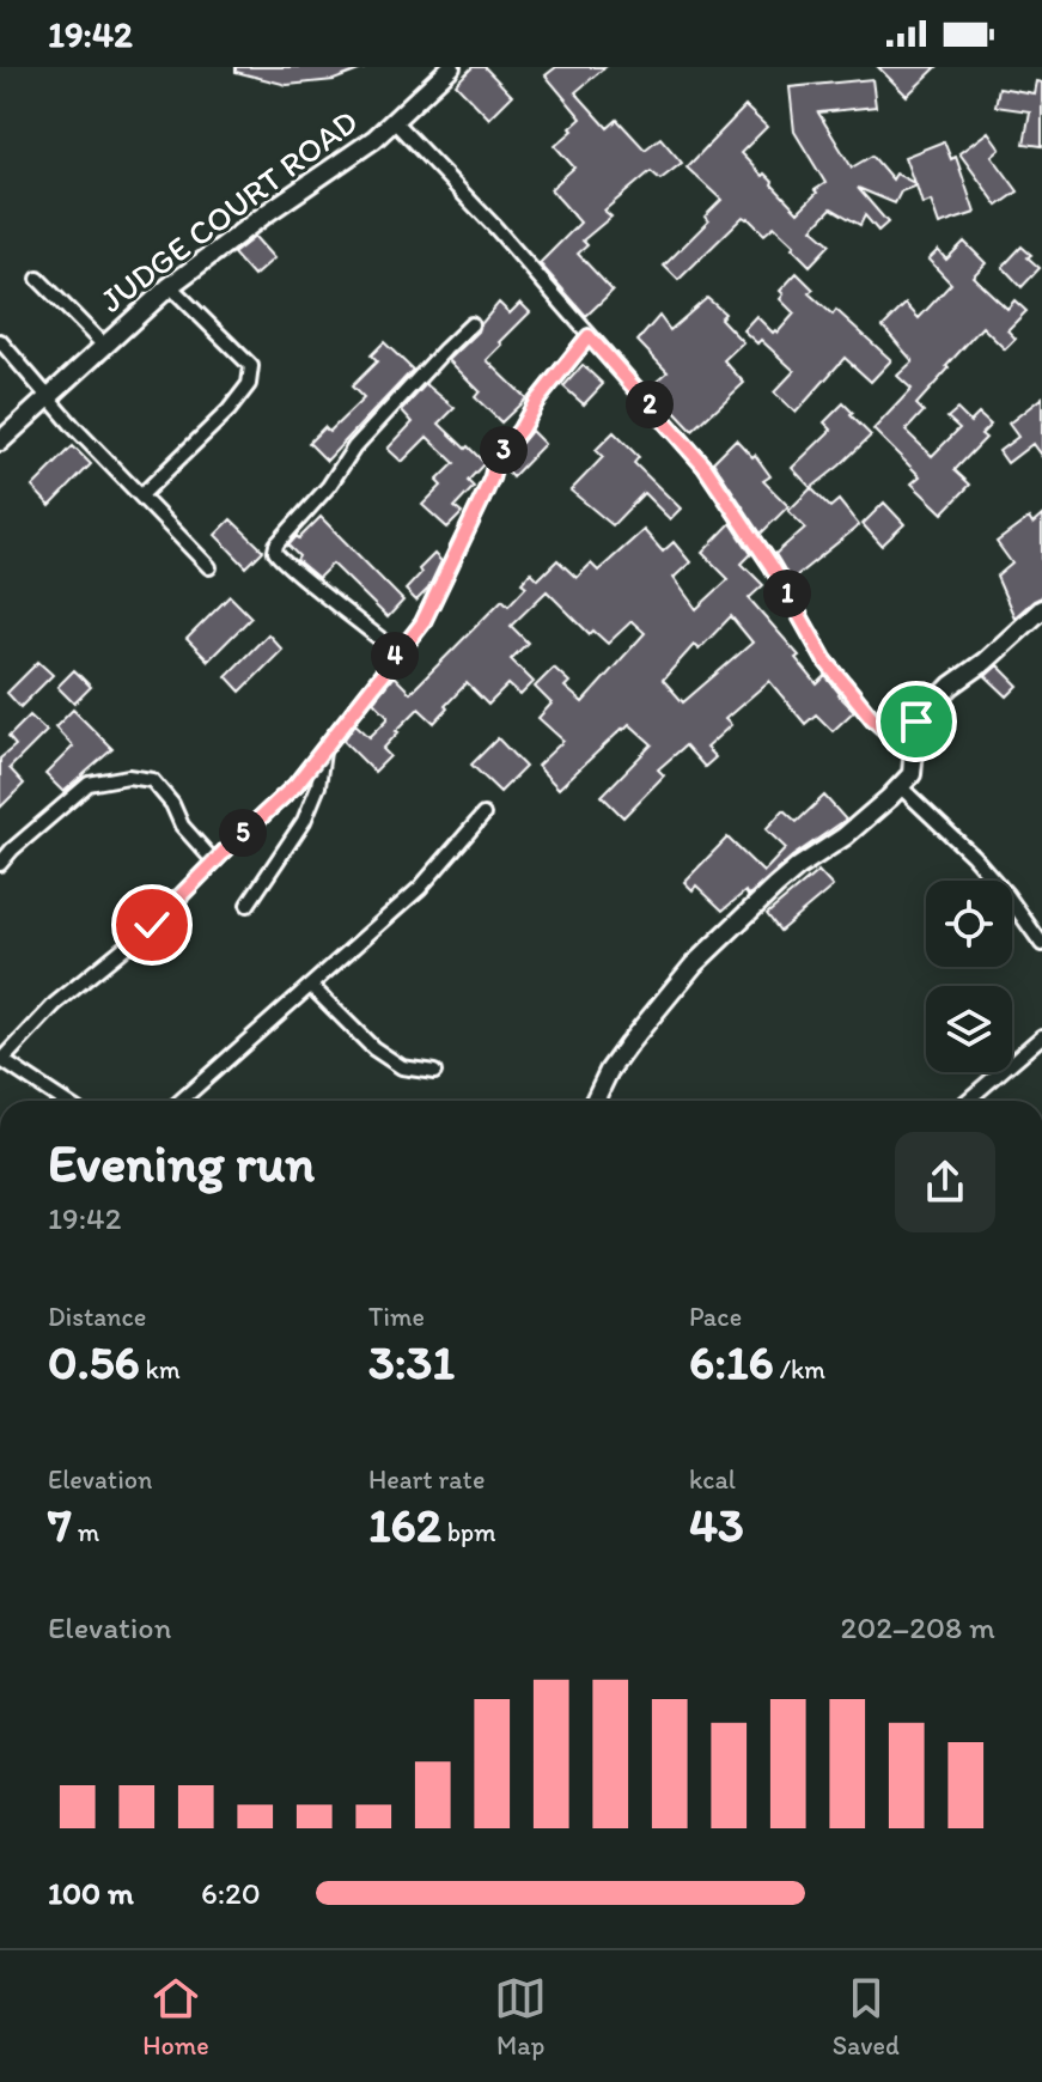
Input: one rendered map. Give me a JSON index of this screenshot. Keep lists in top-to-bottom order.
{
  "streets": {
    "street": ["JUDGE COURT ROAD"]
  },
  "page": {
    "status": "19:42",
    "pins": [
      "2",
      "3",
      "1",
      "4",
      "5"
    ],
    "heading": ["Evening run", "19:42"],
    "stats": [
      ["Distance", "0.56 km"],
      ["Time", "3:31"],
      ["Pace", "6:16 /km"],
      ["Elevation", "7 m"],
      ["Heart rate", "162 bpm"],
      ["kcal", "43"]
    ],
    "chart": ["Elevation", "202–208 m"],
    "list": [
      {
        "name": "100 m",
        "note": "6:20"
      }
    ],
    "tabs": ["Home", "Map", "Saved"]
  }
}
